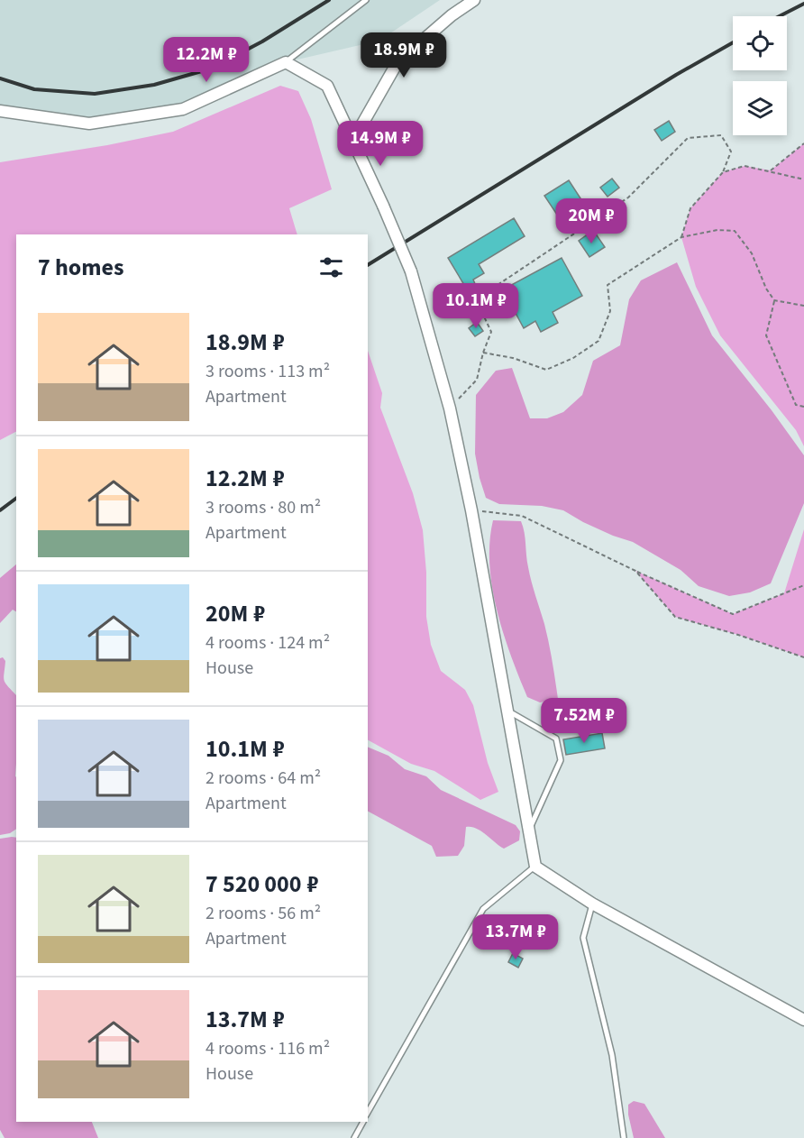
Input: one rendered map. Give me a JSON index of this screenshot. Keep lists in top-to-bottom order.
{
  "page": {
    "price": [
      "18.9M ₽",
      "12.2M ₽",
      "14.9M ₽",
      "20M ₽",
      "10.1M ₽",
      "7.52M ₽",
      "13.7M ₽"
    ],
    "heading": "7 homes",
    "list": [
      {
        "name": "18.9M ₽",
        "note": "3 rooms · 113 m² · Apartment"
      },
      {
        "name": "12.2M ₽",
        "note": "3 rooms · 80 m² · Apartment"
      },
      {
        "name": "20M ₽",
        "note": "4 rooms · 124 m² · House"
      },
      {
        "name": "10.1M ₽",
        "note": "2 rooms · 64 m² · Apartment"
      },
      {
        "name": "7 520 000 ₽",
        "note": "2 rooms · 56 m² · Apartment"
      },
      {
        "name": "13.7M ₽",
        "note": "4 rooms · 116 m² · House"
      }
    ]
  }
}
